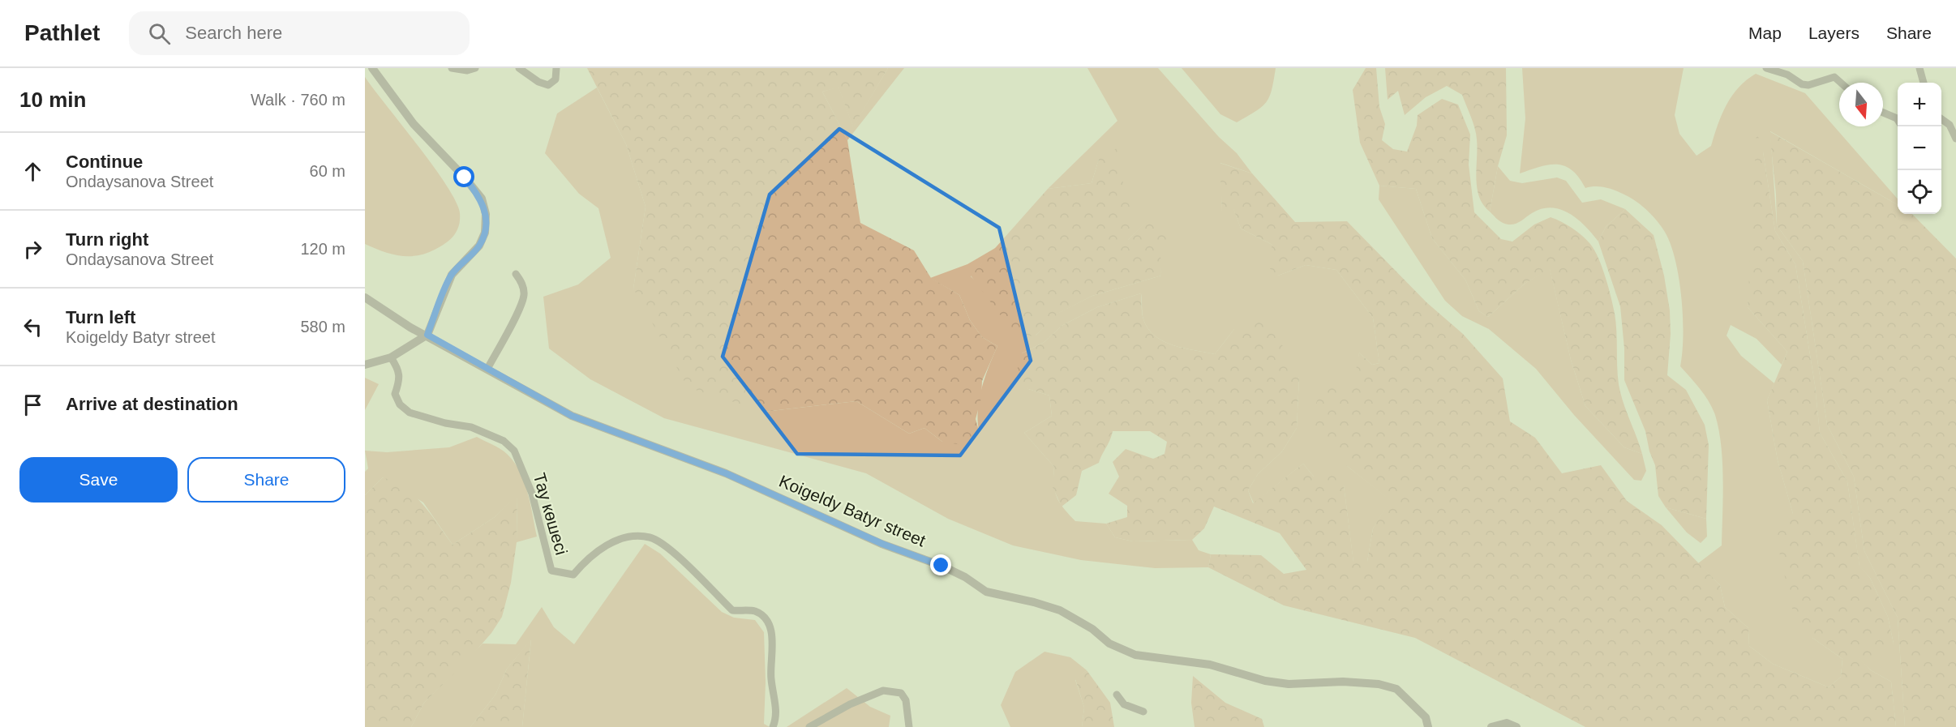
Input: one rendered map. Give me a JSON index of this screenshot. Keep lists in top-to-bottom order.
{
  "streets": {
    "street": ["Koigeldy Batyr street", "Тау көшесі"]
  },
  "north": "bottom",
  "page": {
    "header": "Pathlet",
    "search": "Search here",
    "nav": ["Map", "Layers", "Share"],
    "heading": ["10 min", "Walk · 760 m"],
    "map_buttons": ["+", "−"],
    "list": [
      ["Continue", "Ondaysanova Street", "60 m"],
      ["Turn right", "Ondaysanova Street", "120 m"],
      ["Turn left", "Koigeldy Batyr street", "580 m"],
      "Arrive at destination"
    ],
    "buttons": ["Save", "Share"]
  }
}
